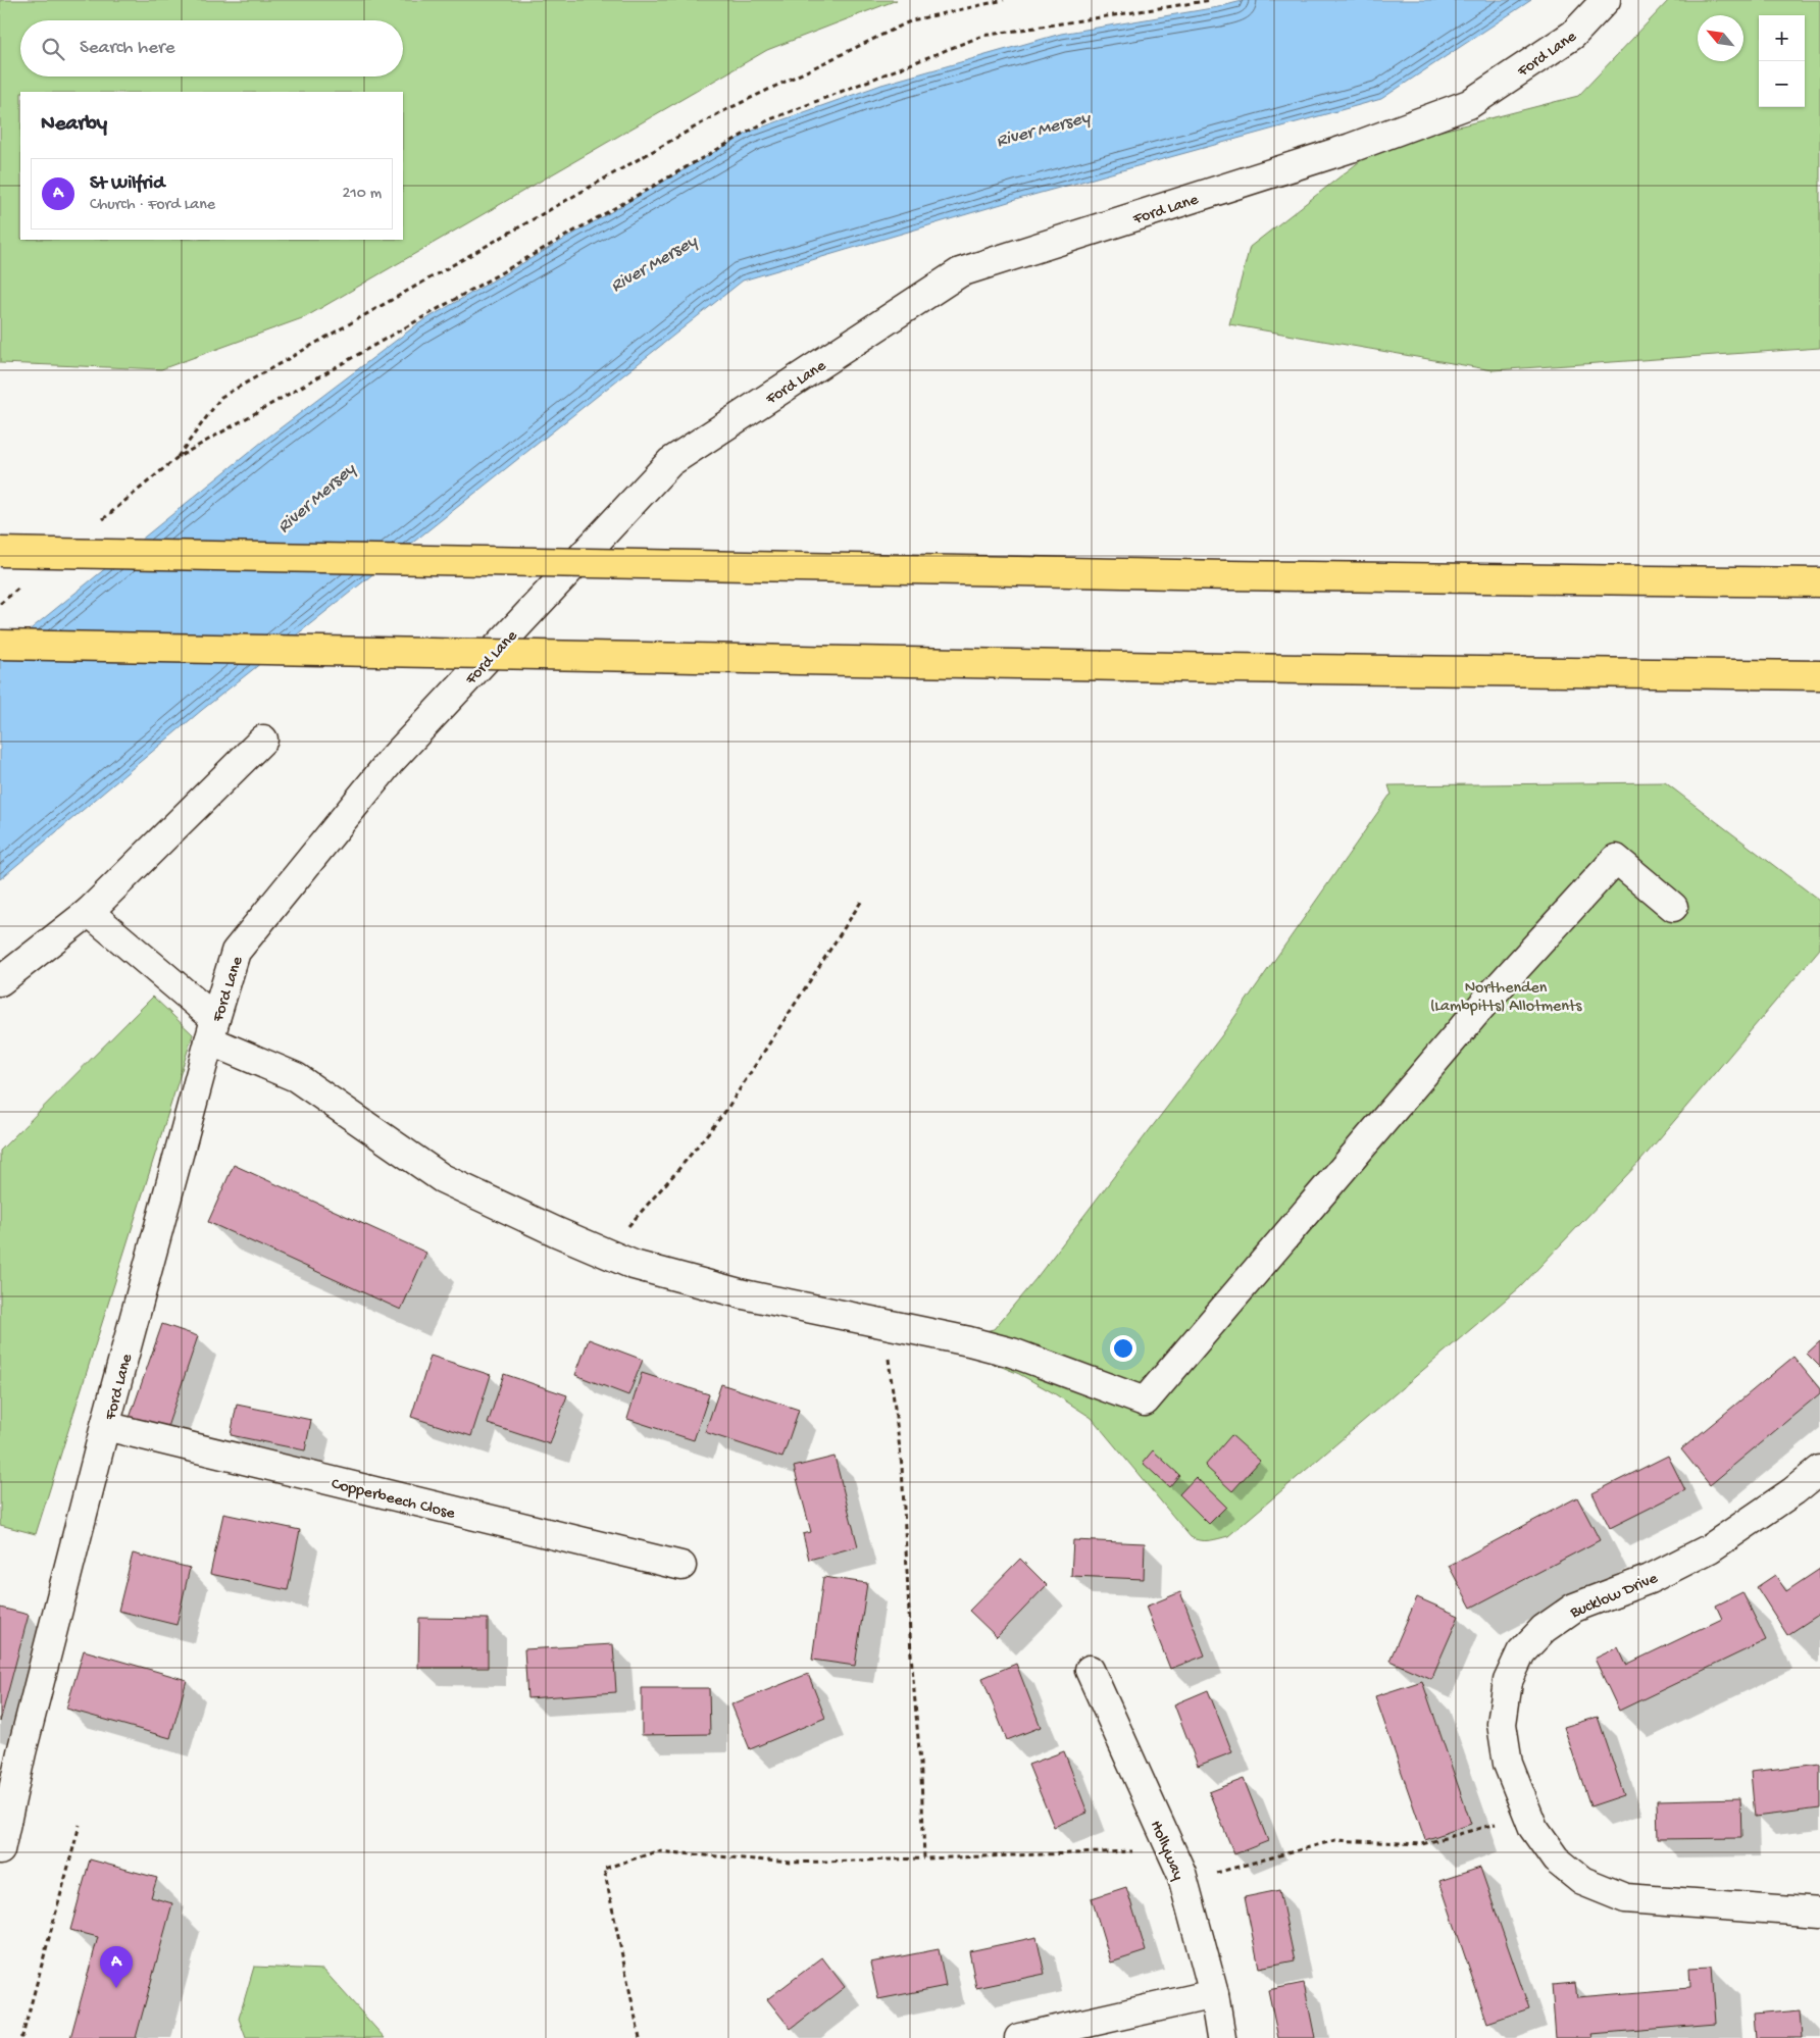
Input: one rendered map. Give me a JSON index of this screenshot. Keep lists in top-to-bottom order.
{
  "streets": {
    "street": [
      "Ford Lane",
      "Copperbeech Close",
      "Bucklow Drive",
      "Hollyway"
    ]
  },
  "crossings": [
    ["Ford Lane", "Copperbeech Close"]
  ],
  "water": ["River Mersey"],
  "parks": ["Northenden (Lambpitts) Allotments"],
  "north": "top left",
  "page": {
    "map_buttons": ["+", "−"],
    "search": "Search here",
    "heading": "Nearby",
    "list": [
      {
        "mark": "A",
        "name": "St Wilfrid",
        "note": "Church · Ford Lane",
        "value": "210 m"
      }
    ],
    "pins": "A"
  }
}
